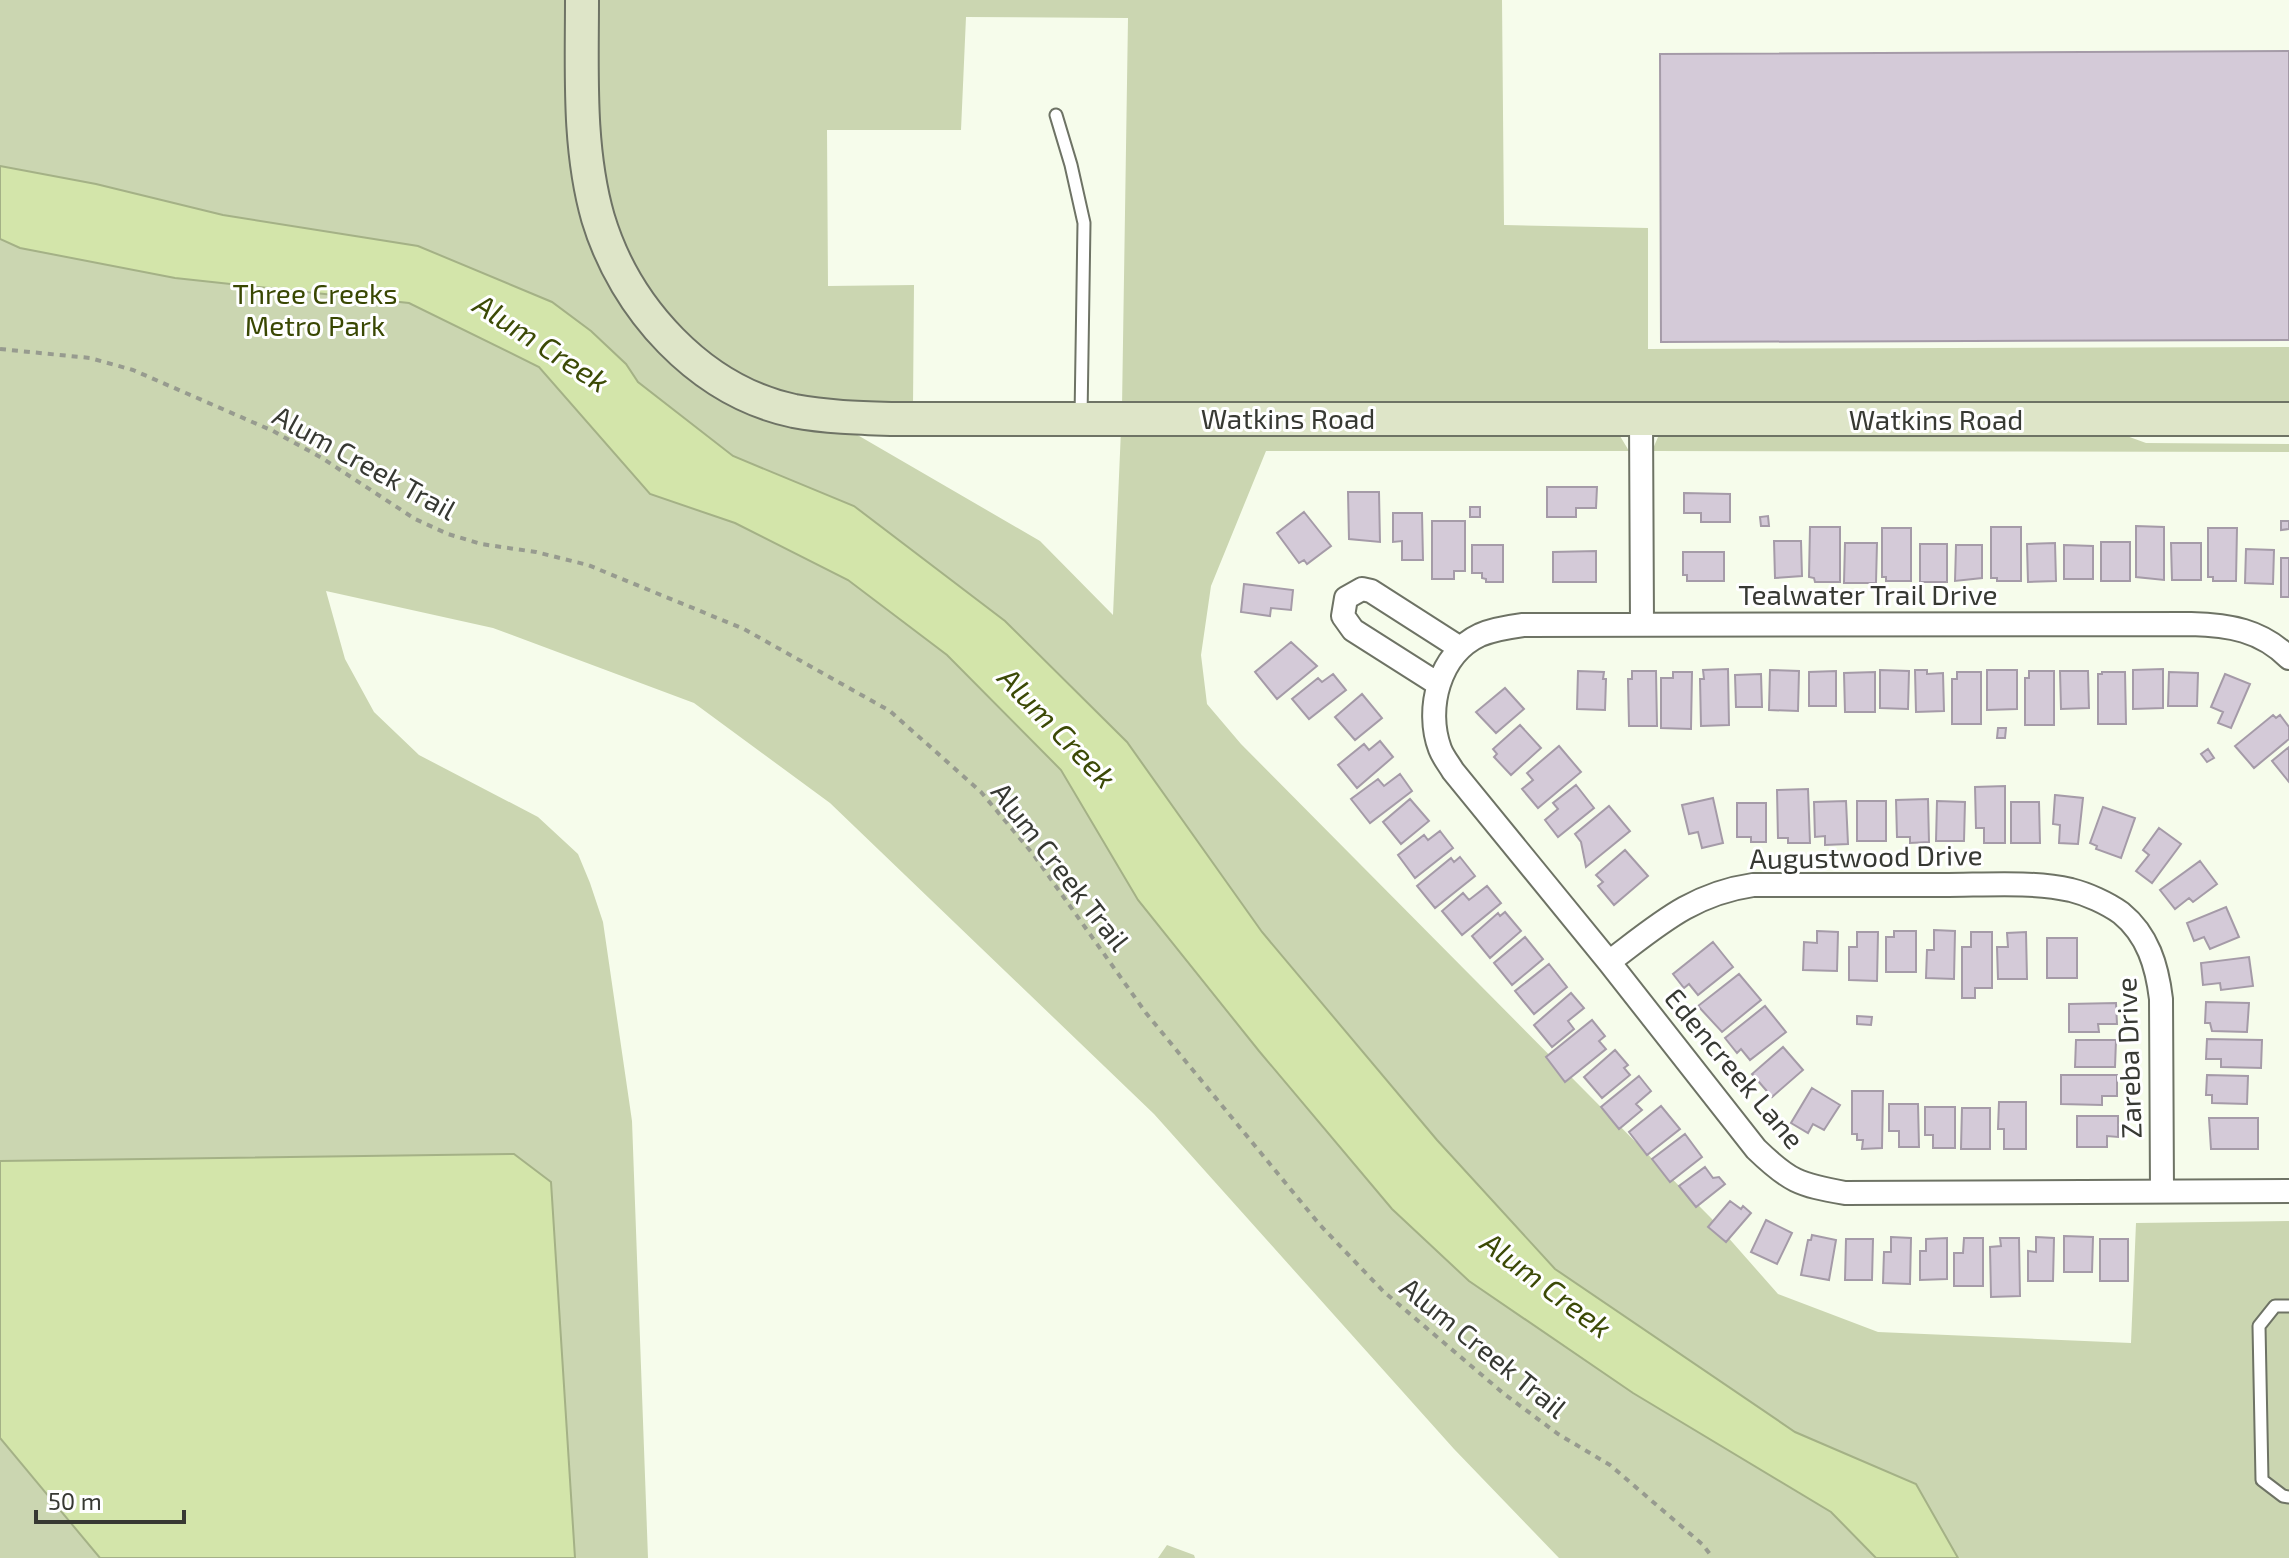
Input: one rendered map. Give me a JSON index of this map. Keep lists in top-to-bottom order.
{
  "streets": {
    "street": [
      "Watkins Road",
      "Tealwater Trail Drive",
      "Augustwood Drive",
      "Zareba Drive",
      "Edencreek Lane"
    ],
    "path": ["Alum Creek Trail"]
  },
  "crossings": [
    ["Tealwater Trail Drive", "Edencreek Lane"],
    ["Augustwood Drive", "Zareba Drive"],
    ["Augustwood Drive", "Edencreek Lane"],
    ["Zareba Drive", "Edencreek Lane"]
  ],
  "water": ["Alum Creek"],
  "parks": ["Three Creeks Metro Park"],
  "scale_bar": "50 m"
}
